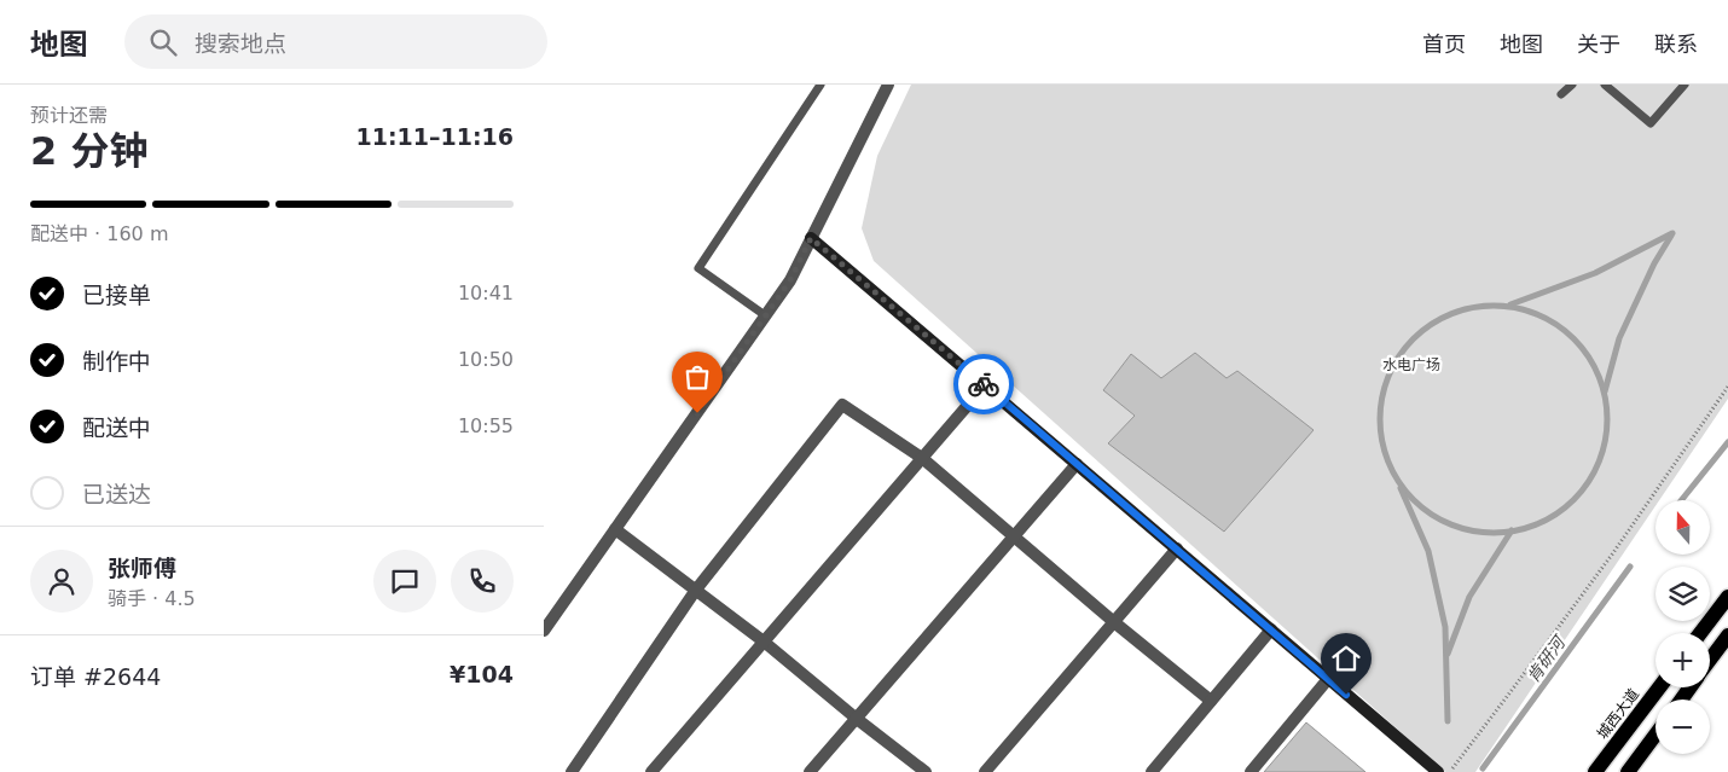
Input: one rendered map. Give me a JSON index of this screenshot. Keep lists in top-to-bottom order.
{
  "streets": {
    "main road": ["城西大道"]
  },
  "water": ["肯研河"],
  "parks": ["水电广场"],
  "north": "top",
  "page": {
    "header": "地图",
    "search": "搜索地点",
    "nav": [
      "首页",
      "地图",
      "关于",
      "联系"
    ],
    "heading": ["2 分钟", "预计还需", "11:11–11:16"],
    "panel": [
      "张师傅",
      "骑手 · 4.5",
      "订单 #2644",
      "¥104"
    ],
    "bar": "配送中 · 160 m",
    "list": [
      ["已接单", "10:41"],
      ["制作中", "10:50"],
      ["配送中", "10:55"],
      "已送达"
    ],
    "map_buttons": ["+", "−"]
  }
}
